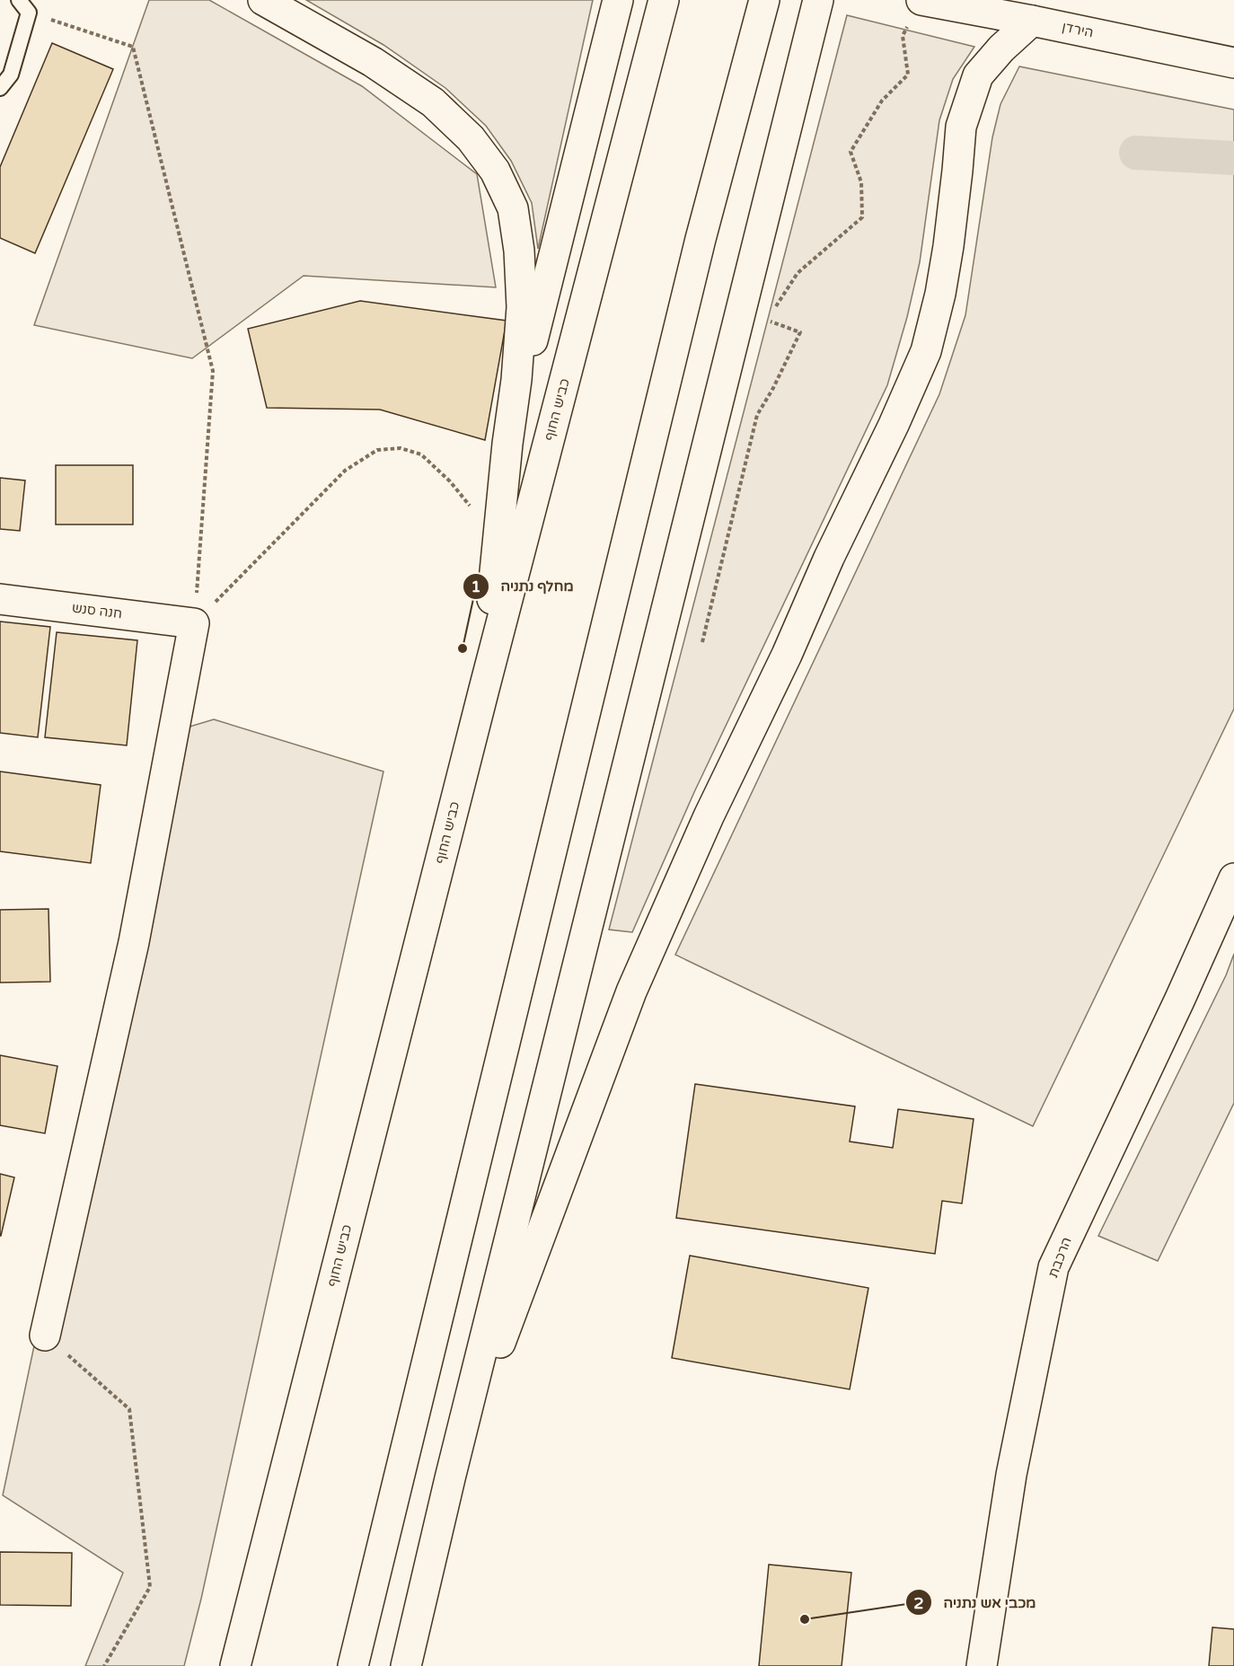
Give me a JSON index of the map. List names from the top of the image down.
{
  "streets": {
    "main road": [
      "הירדן",
      "כביש החוף",
      "חנה סנש",
      "הרכבת"
    ]
  },
  "places": ["מחלף נתניה", "מכבי אש נתניה"]
}
